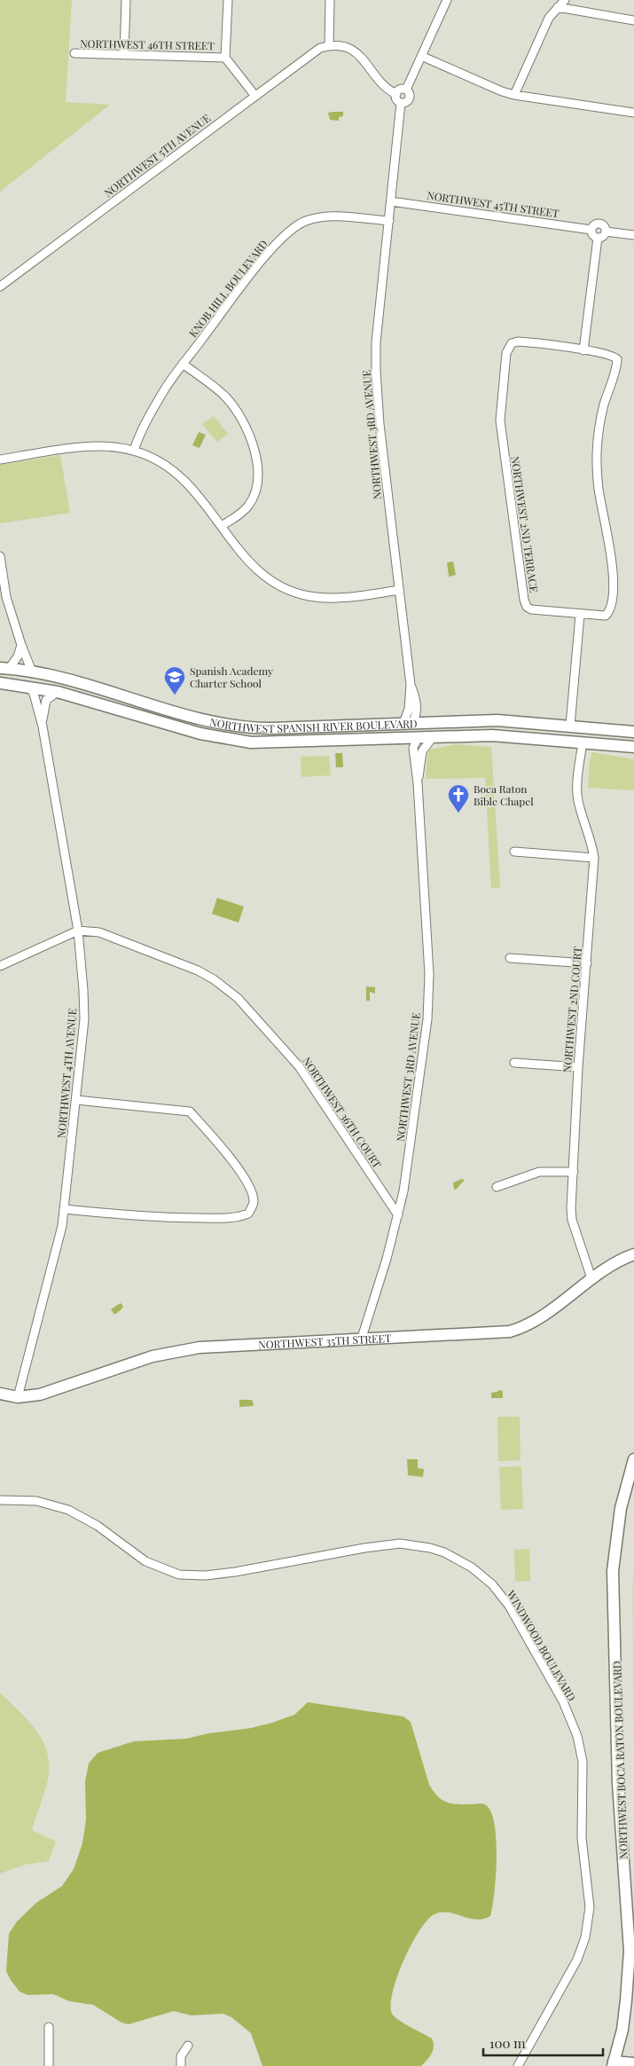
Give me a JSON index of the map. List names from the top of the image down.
{
  "streets": {
    "main road": ["NORTHWEST SPANISH RIVER BOULEVARD", "NORTHWEST 35TH STREET", "NORTHWEST BOCA RATON BOULEVARD"],
    "street": [
      "NORTHWEST 46TH STREET",
      "NORTHWEST 5TH AVENUE",
      "NORTHWEST 45TH STREET",
      "KNOB HILL BOULEVARD",
      "NORTHWEST 3RD AVENUE",
      "NORTHWEST 2ND TERRACE",
      "NORTHWEST 2ND COURT",
      "NORTHWEST 4TH AVENUE",
      "NORTHWEST 36TH COURT",
      "WINDWOOD BOULEVARD"
    ]
  },
  "crossings": [
    ["NORTHWEST 46TH STREET", "NORTHWEST 5TH AVENUE"],
    ["NORTHWEST 45TH STREET", "NORTHWEST 3RD AVENUE"],
    ["KNOB HILL BOULEVARD", "NORTHWEST 3RD AVENUE"],
    ["NORTHWEST 3RD AVENUE", "NORTHWEST SPANISH RIVER BOULEVARD"],
    ["NORTHWEST 3RD AVENUE", "NORTHWEST 36TH COURT"],
    ["NORTHWEST 3RD AVENUE", "NORTHWEST 35TH STREET"],
    ["NORTHWEST SPANISH RIVER BOULEVARD", "NORTHWEST 2ND COURT"],
    ["NORTHWEST SPANISH RIVER BOULEVARD", "NORTHWEST 4TH AVENUE"],
    ["NORTHWEST 2ND COURT", "NORTHWEST 35TH STREET"],
    ["NORTHWEST 4TH AVENUE", "NORTHWEST 36TH COURT"],
    ["NORTHWEST 4TH AVENUE", "NORTHWEST 35TH STREET"]
  ],
  "places": {
    "school or university": ["Spanish Academy Charter School"],
    "church": ["Boca Raton Bible Chapel"]
  },
  "scale_bar": "100 m"
}
